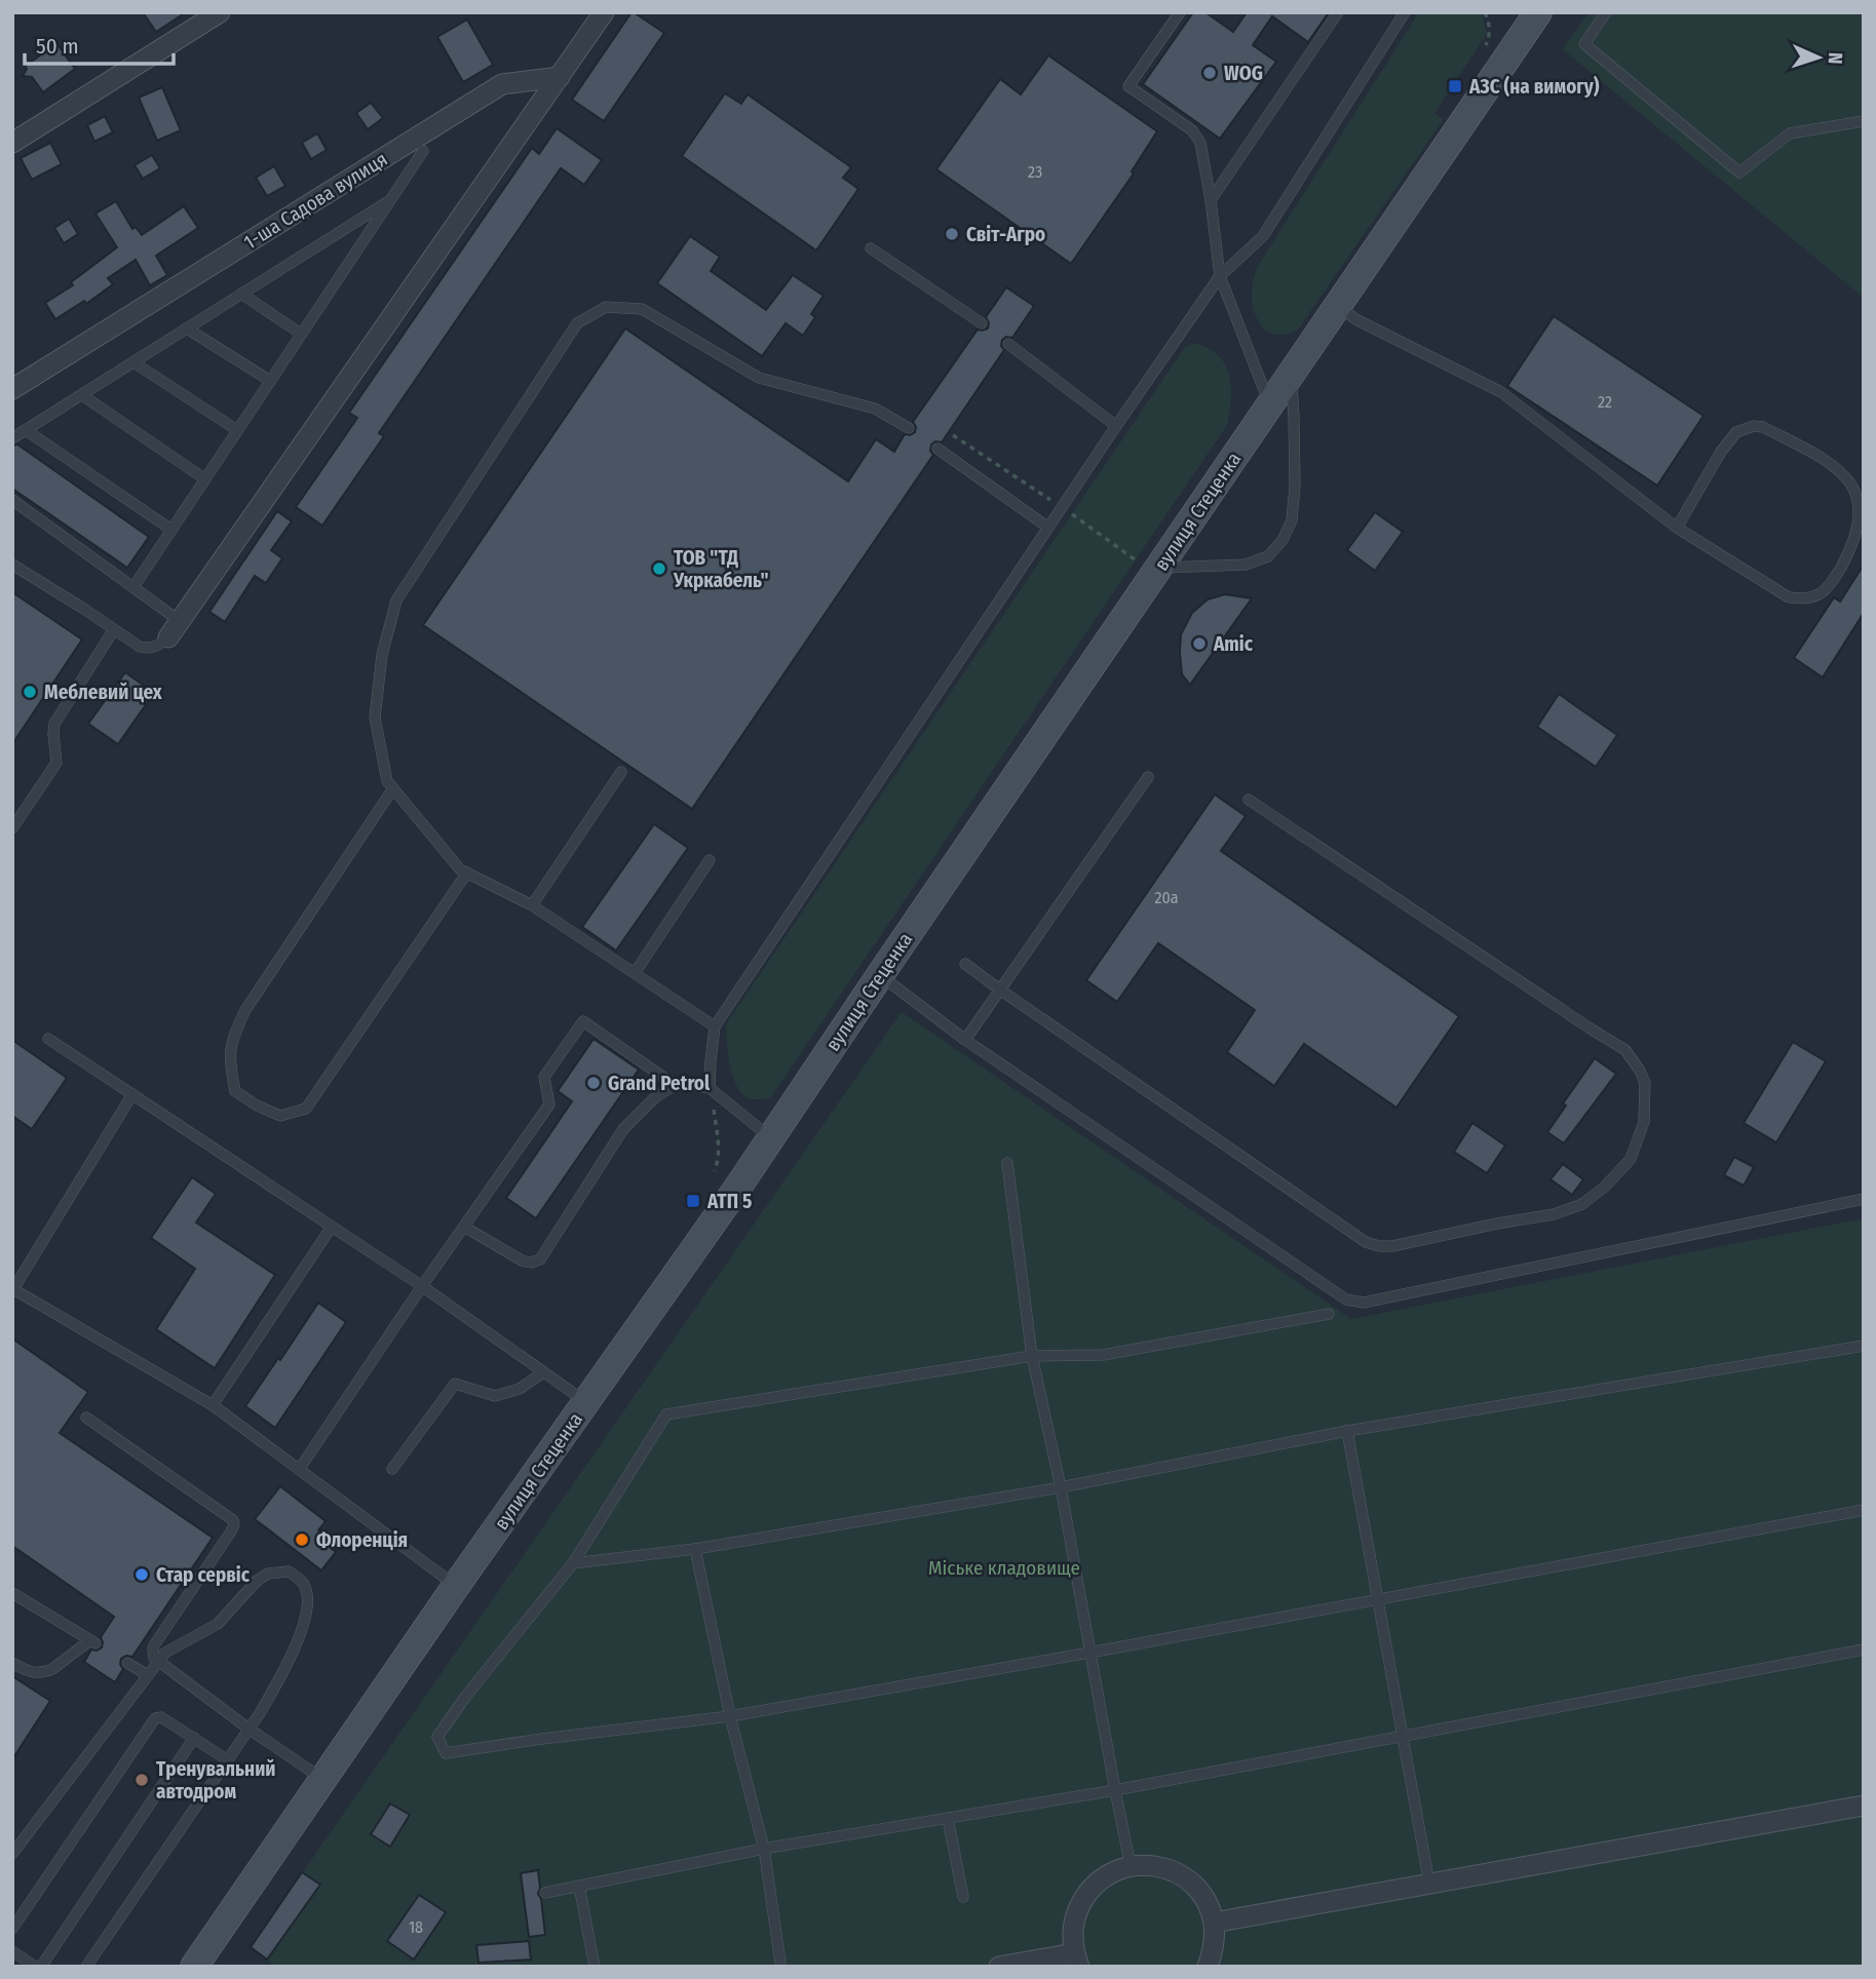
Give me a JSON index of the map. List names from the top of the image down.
{
  "streets": {
    "main road": ["вулиця Стеценка"],
    "street": ["1-ша Садова вулиця"]
  },
  "parks": ["Міське кладовище"],
  "places": {
    "other": [
      "WOG",
      "Світ-Агро",
      "ТОВ \"ТД Укркабель\"",
      "Amic",
      "Меблевий цех",
      "Grand Petrol",
      "Флоренція",
      "Стар сервіс",
      "Тренувальний автодром"
    ],
    "transit": ["АЗС (на вимогу)", "АТП 5"]
  },
  "house_numbers": [
    "23",
    "22",
    "20а",
    "18"
  ],
  "scale_bar": "50 m",
  "north": "right"
}
